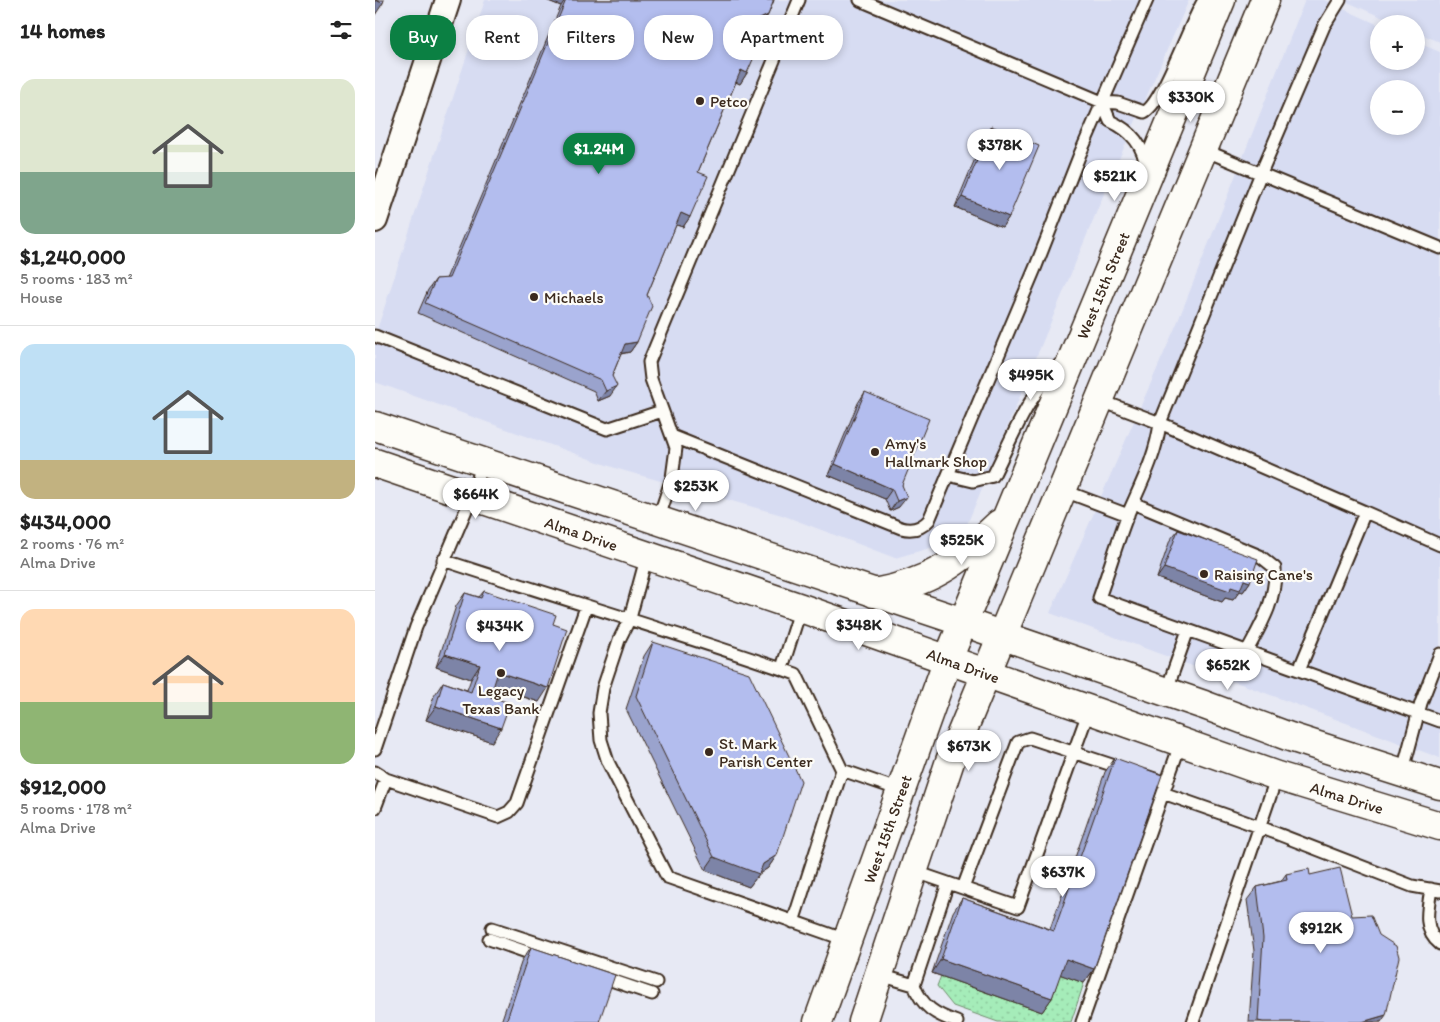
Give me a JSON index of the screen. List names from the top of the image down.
{
  "streets": {
    "main road": ["West 15th Street", "Alma Drive"]
  },
  "crossings": [
    ["West 15th Street", "Alma Drive"]
  ],
  "places": [
    "Petco",
    "Michaels",
    "Amy's Hallmark Shop",
    "Raising Cane's",
    "Legacy Texas Bank",
    "St. Mark Parish Center"
  ],
  "page": {
    "heading": "14 homes",
    "map_buttons": ["+", "−"],
    "chip": [
      "Buy",
      "Rent",
      "Filters",
      "New",
      "Apartment"
    ],
    "list": [
      {
        "name": "$1,240,000",
        "note": "5 rooms · 183 m² · House"
      },
      {
        "name": "$434,000",
        "note": "2 rooms · 76 m² · Alma Drive"
      },
      {
        "name": "$912,000",
        "note": "5 rooms · 178 m² · Alma Drive"
      }
    ],
    "price": [
      "$330K",
      "$378K",
      "$1.24M",
      "$521K",
      "$495K",
      "$253K",
      "$664K",
      "$525K",
      "$348K",
      "$434K",
      "$652K",
      "$673K",
      "$637K",
      "$912K"
    ]
  }
}
